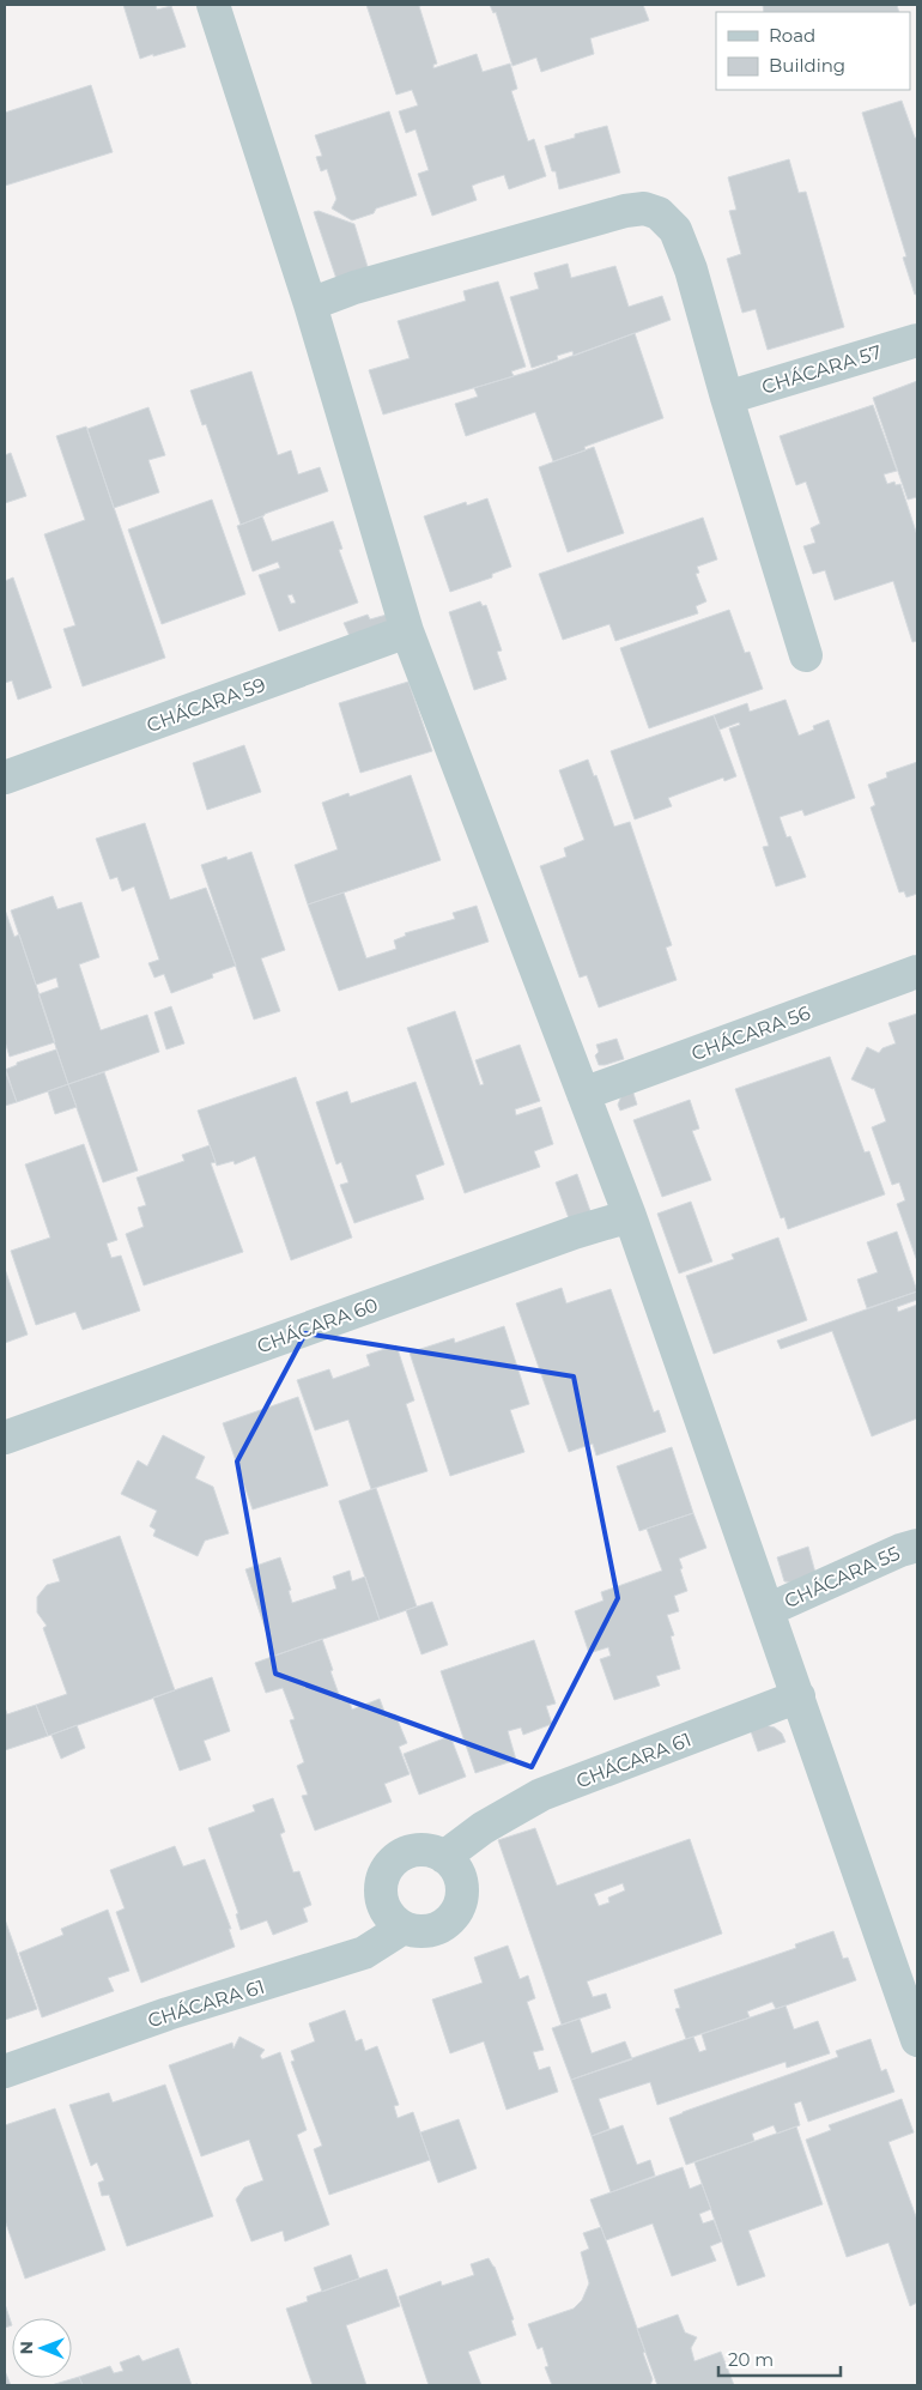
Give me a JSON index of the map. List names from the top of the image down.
{
  "streets": {
    "street": [
      "CHÁCARA 57",
      "CHÁCARA 59",
      "CHÁCARA 56",
      "CHÁCARA 60",
      "CHÁCARA 55",
      "CHÁCARA 61"
    ]
  },
  "legend": ["Road", "Building"],
  "scale_bar": "20 m",
  "north": "left"
}
